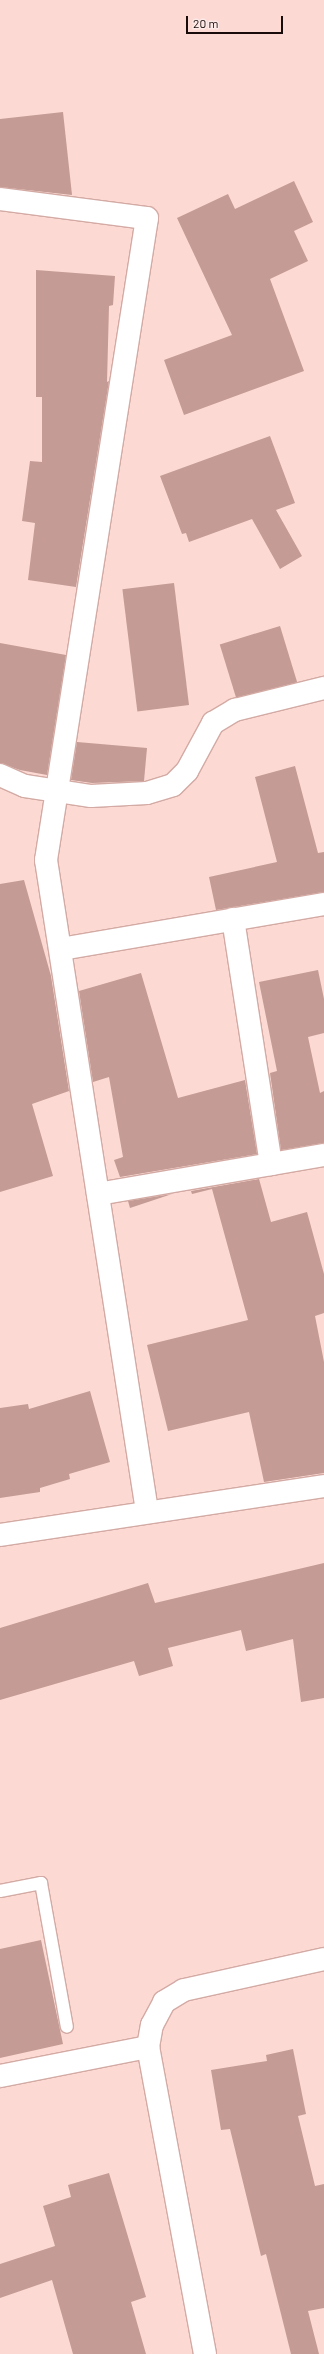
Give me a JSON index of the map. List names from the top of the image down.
{
  "scale_bar": "20 m"
}
